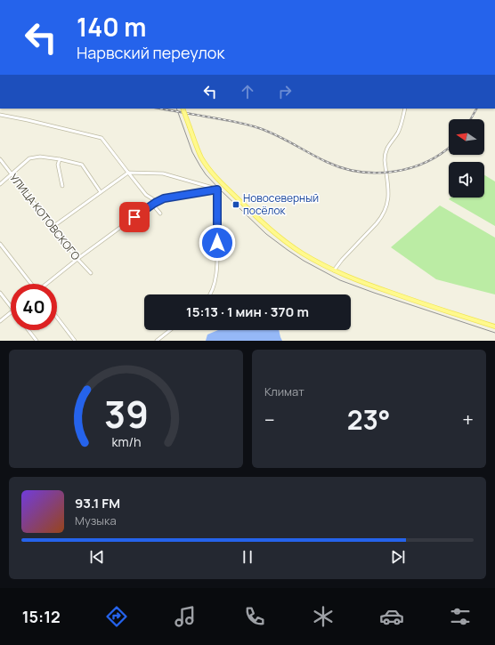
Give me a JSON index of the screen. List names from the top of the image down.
{
  "streets": {
    "street": ["УЛИЦА КОТОВСКОГО"]
  },
  "places": {
    "transit": ["Новосеверный посёлок"]
  },
  "north": "left",
  "page": {
    "turn": ["140 m", "Нарвский переулок"],
    "limit": "40",
    "trip": "15:13 · 1 мин · 370 m",
    "tile": "Климат",
    "heat": ["−", "23°", "+"],
    "song": ["93.1 FM", "Музыка"],
    "tabs": "15:12",
    "gauge": ["39", "km/h"]
  }
}
